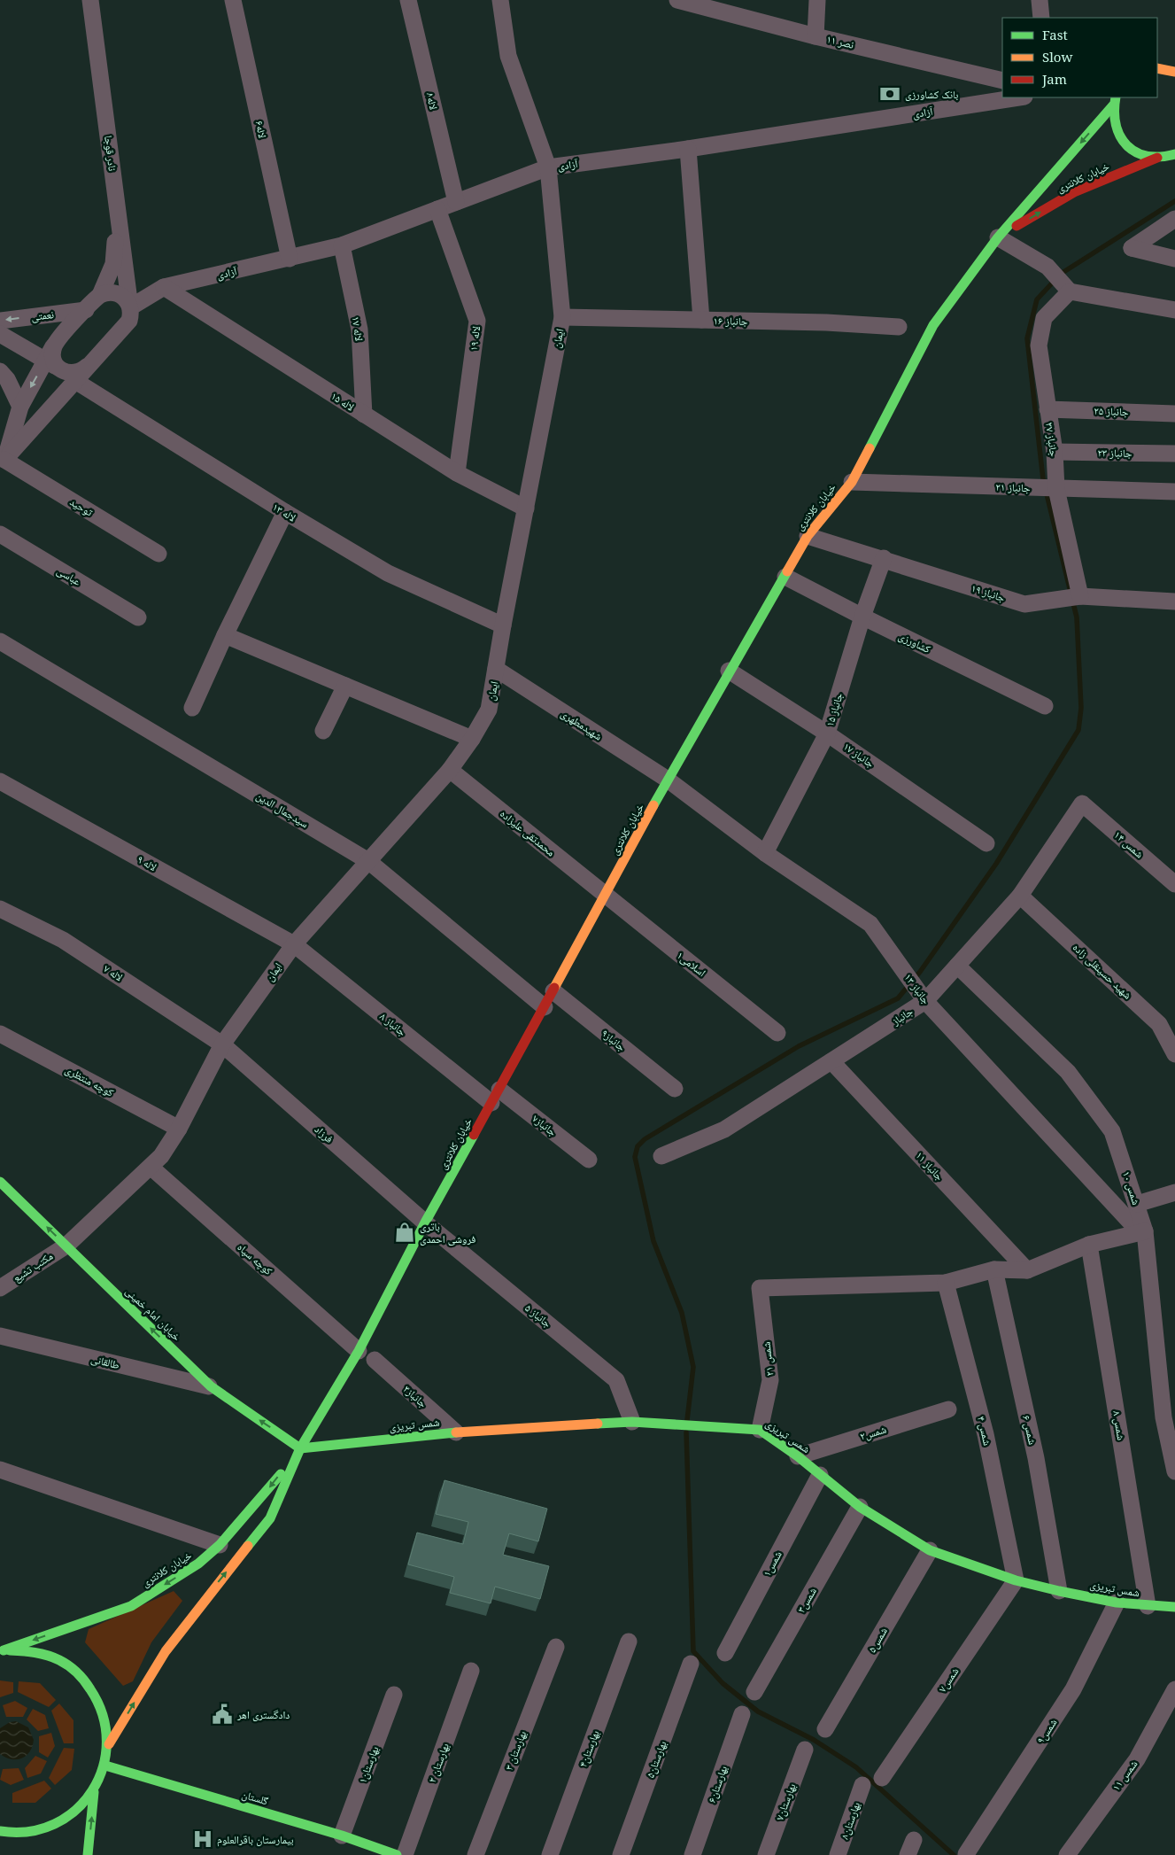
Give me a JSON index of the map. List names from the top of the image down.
{
  "streets": {
    "main road": [
      "خیابان کلانتری",
      "خیابان امام خمینی",
      "شمس تبریزی",
      "گلستان"
    ],
    "street": [
      "نصر ۱۱",
      "لاله۸",
      "آزادی",
      "لاله۶",
      "نادر قوجا",
      "نعمتی",
      "جانباز ۱۶",
      "لاله ۱۷",
      "لاله ۱۹",
      "ایمان",
      "لاله ۱۵",
      "جانباز ۲۵",
      "جانباز ۲۷",
      "جانباز ۲۳",
      "جانباز ۲۱",
      "توحید",
      "لاله ۱۳",
      "عباسی",
      "جانباز ۱۹",
      "کشاورزی",
      "جانباز ۱۵",
      "شهیدمطهری",
      "جانباز ۱۷",
      "سیدجمال الدین",
      "محمدتقی علیزاده",
      "شمس ۱۴",
      "لاله ۹",
      "اسلامی۱",
      "شهید حسینقلی زاده",
      "لاله ۷",
      "جانباز ۱۳",
      "جانباز",
      "جانباز ۸",
      "جانباز۹",
      "کوچه منتظری",
      "جانباز۷",
      "فرزاد",
      "جانباز ۱۱",
      "شمس ۱۰",
      "کوچه سپاه",
      "مکتب تشیع",
      "جانباز ۵",
      "شمس ۲۱",
      "طالقانی",
      "جانباز۳",
      "شمس ۸",
      "شمس ۶",
      "شمس ۴",
      "شمس۲",
      "شمس۱",
      "شمس۳",
      "شمس۵",
      "شمس۷",
      "شمس۹",
      "بهارستان۴",
      "بهارستان ۳",
      "بهارستان۵",
      "بهارستان ۲",
      "بهارستان۱",
      "شمس ۱۱",
      "بهارستان۶",
      "بهارستان۷",
      "بهارستان۸"
    ]
  },
  "crossings": [
    ["لاله۸", "آزادی"],
    ["آزادی", "لاله۶"],
    ["آزادی", "نادر قوجا"],
    ["آزادی", "لاله ۱۷"],
    ["آزادی", "لاله ۱۹"],
    ["آزادی", "ایمان"],
    ["آزادی", "لاله ۱۵"],
    ["خیابان کلانتری", "جانباز ۲۱"],
    ["خیابان کلانتری", "جانباز ۱۹"],
    ["خیابان کلانتری", "کشاورزی"],
    ["خیابان کلانتری", "شهیدمطهری"],
    ["خیابان کلانتری", "جانباز ۱۷"],
    ["خیابان کلانتری", "سیدجمال الدین"],
    ["خیابان کلانتری", "محمدتقی علیزاده"],
    ["خیابان کلانتری", "اسلامی۱"],
    ["خیابان کلانتری", "جانباز ۱۳"],
    ["خیابان کلانتری", "جانباز ۸"],
    ["خیابان کلانتری", "جانباز۹"],
    ["خیابان کلانتری", "جانباز۷"],
    ["خیابان کلانتری", "فرزاد"],
    ["خیابان کلانتری", "کوچه سپاه"],
    ["خیابان کلانتری", "خیابان امام خمینی"],
    ["خیابان کلانتری", "جانباز ۵"],
    ["خیابان کلانتری", "شمس تبریزی"],
    ["جانباز ۱۶", "ایمان"],
    ["لاله ۱۷", "لاله ۱۵"],
    ["لاله ۱۹", "لاله ۱۵"],
    ["ایمان", "لاله ۱۵"],
    ["ایمان", "لاله ۱۳"],
    ["ایمان", "شهیدمطهری"],
    ["ایمان", "سیدجمال الدین"],
    ["ایمان", "محمدتقی علیزاده"],
    ["ایمان", "لاله ۹"],
    ["ایمان", "لاله ۷"],
    ["ایمان", "جانباز ۸"],
    ["ایمان", "کوچه منتظری"],
    ["ایمان", "فرزاد"],
    ["ایمان", "کوچه سپاه"],
    ["ایمان", "مکتب تشیع"],
    ["ایمان", "خیابان امام خمینی"],
    ["جانباز ۲۵", "جانباز ۲۷"],
    ["جانباز ۲۷", "جانباز ۲۳"],
    ["جانباز ۲۷", "جانباز ۲۱"],
    ["جانباز ۲۷", "جانباز ۱۹"],
    ["جانباز ۱۹", "جانباز ۱۵"],
    ["کشاورزی", "جانباز ۱۵"],
    ["جانباز ۱۵", "جانباز ۱۷"],
    ["جانباز ۱۵", "جانباز ۱۳"],
    ["شهیدمطهری", "جانباز ۱۳"],
    ["محمدتقی علیزاده", "اسلامی۱"],
    ["شمس ۱۴", "جانباز"],
    ["لاله ۹", "جانباز ۸"],
    ["شهید حسینقلی زاده", "جانباز"],
    ["لاله ۷", "فرزاد"],
    ["جانباز ۱۳", "جانباز"],
    ["جانباز ۱۳", "شمس ۱۰"],
    ["جانباز", "جانباز ۱۱"],
    ["جانباز", "شمس ۱۰"],
    ["جانباز ۸", "جانباز۷"],
    ["فرزاد", "جانباز ۵"],
    ["مکتب تشیع", "خیابان امام خمینی"],
    ["خیابان امام خمینی", "طالقانی"],
    ["خیابان امام خمینی", "شمس تبریزی"],
    ["جانباز ۵", "شمس تبریزی"],
    ["شمس ۲۱", "شمس تبریزی"],
    ["شمس ۲۱", "شمس ۴"],
    ["جانباز۳", "شمس تبریزی"],
    ["شمس تبریزی", "شمس ۸"],
    ["شمس تبریزی", "شمس ۶"],
    ["شمس تبریزی", "شمس ۴"],
    ["شمس تبریزی", "شمس۲"],
    ["شمس تبریزی", "شمس۱"],
    ["شمس تبریزی", "شمس۳"],
    ["شمس تبریزی", "شمس۵"],
    ["شمس تبریزی", "شمس۷"],
    ["شمس تبریزی", "شمس۹"],
    ["شمس ۴", "شمس۷"],
    ["بهارستان۱", "گلستان"]
  ],
  "one_way": ["نعمتی", "خیابان امام خمینی"],
  "places": {
    "bank": ["بانک کشاورزی"],
    "shop": ["باتری فروشی احمدی"],
    "public building": ["دادگستری اهر"],
    "hospital": ["بیمارستان باقرالعلوم"]
  },
  "legend": ["Fast", "Slow", "Jam"]
}
